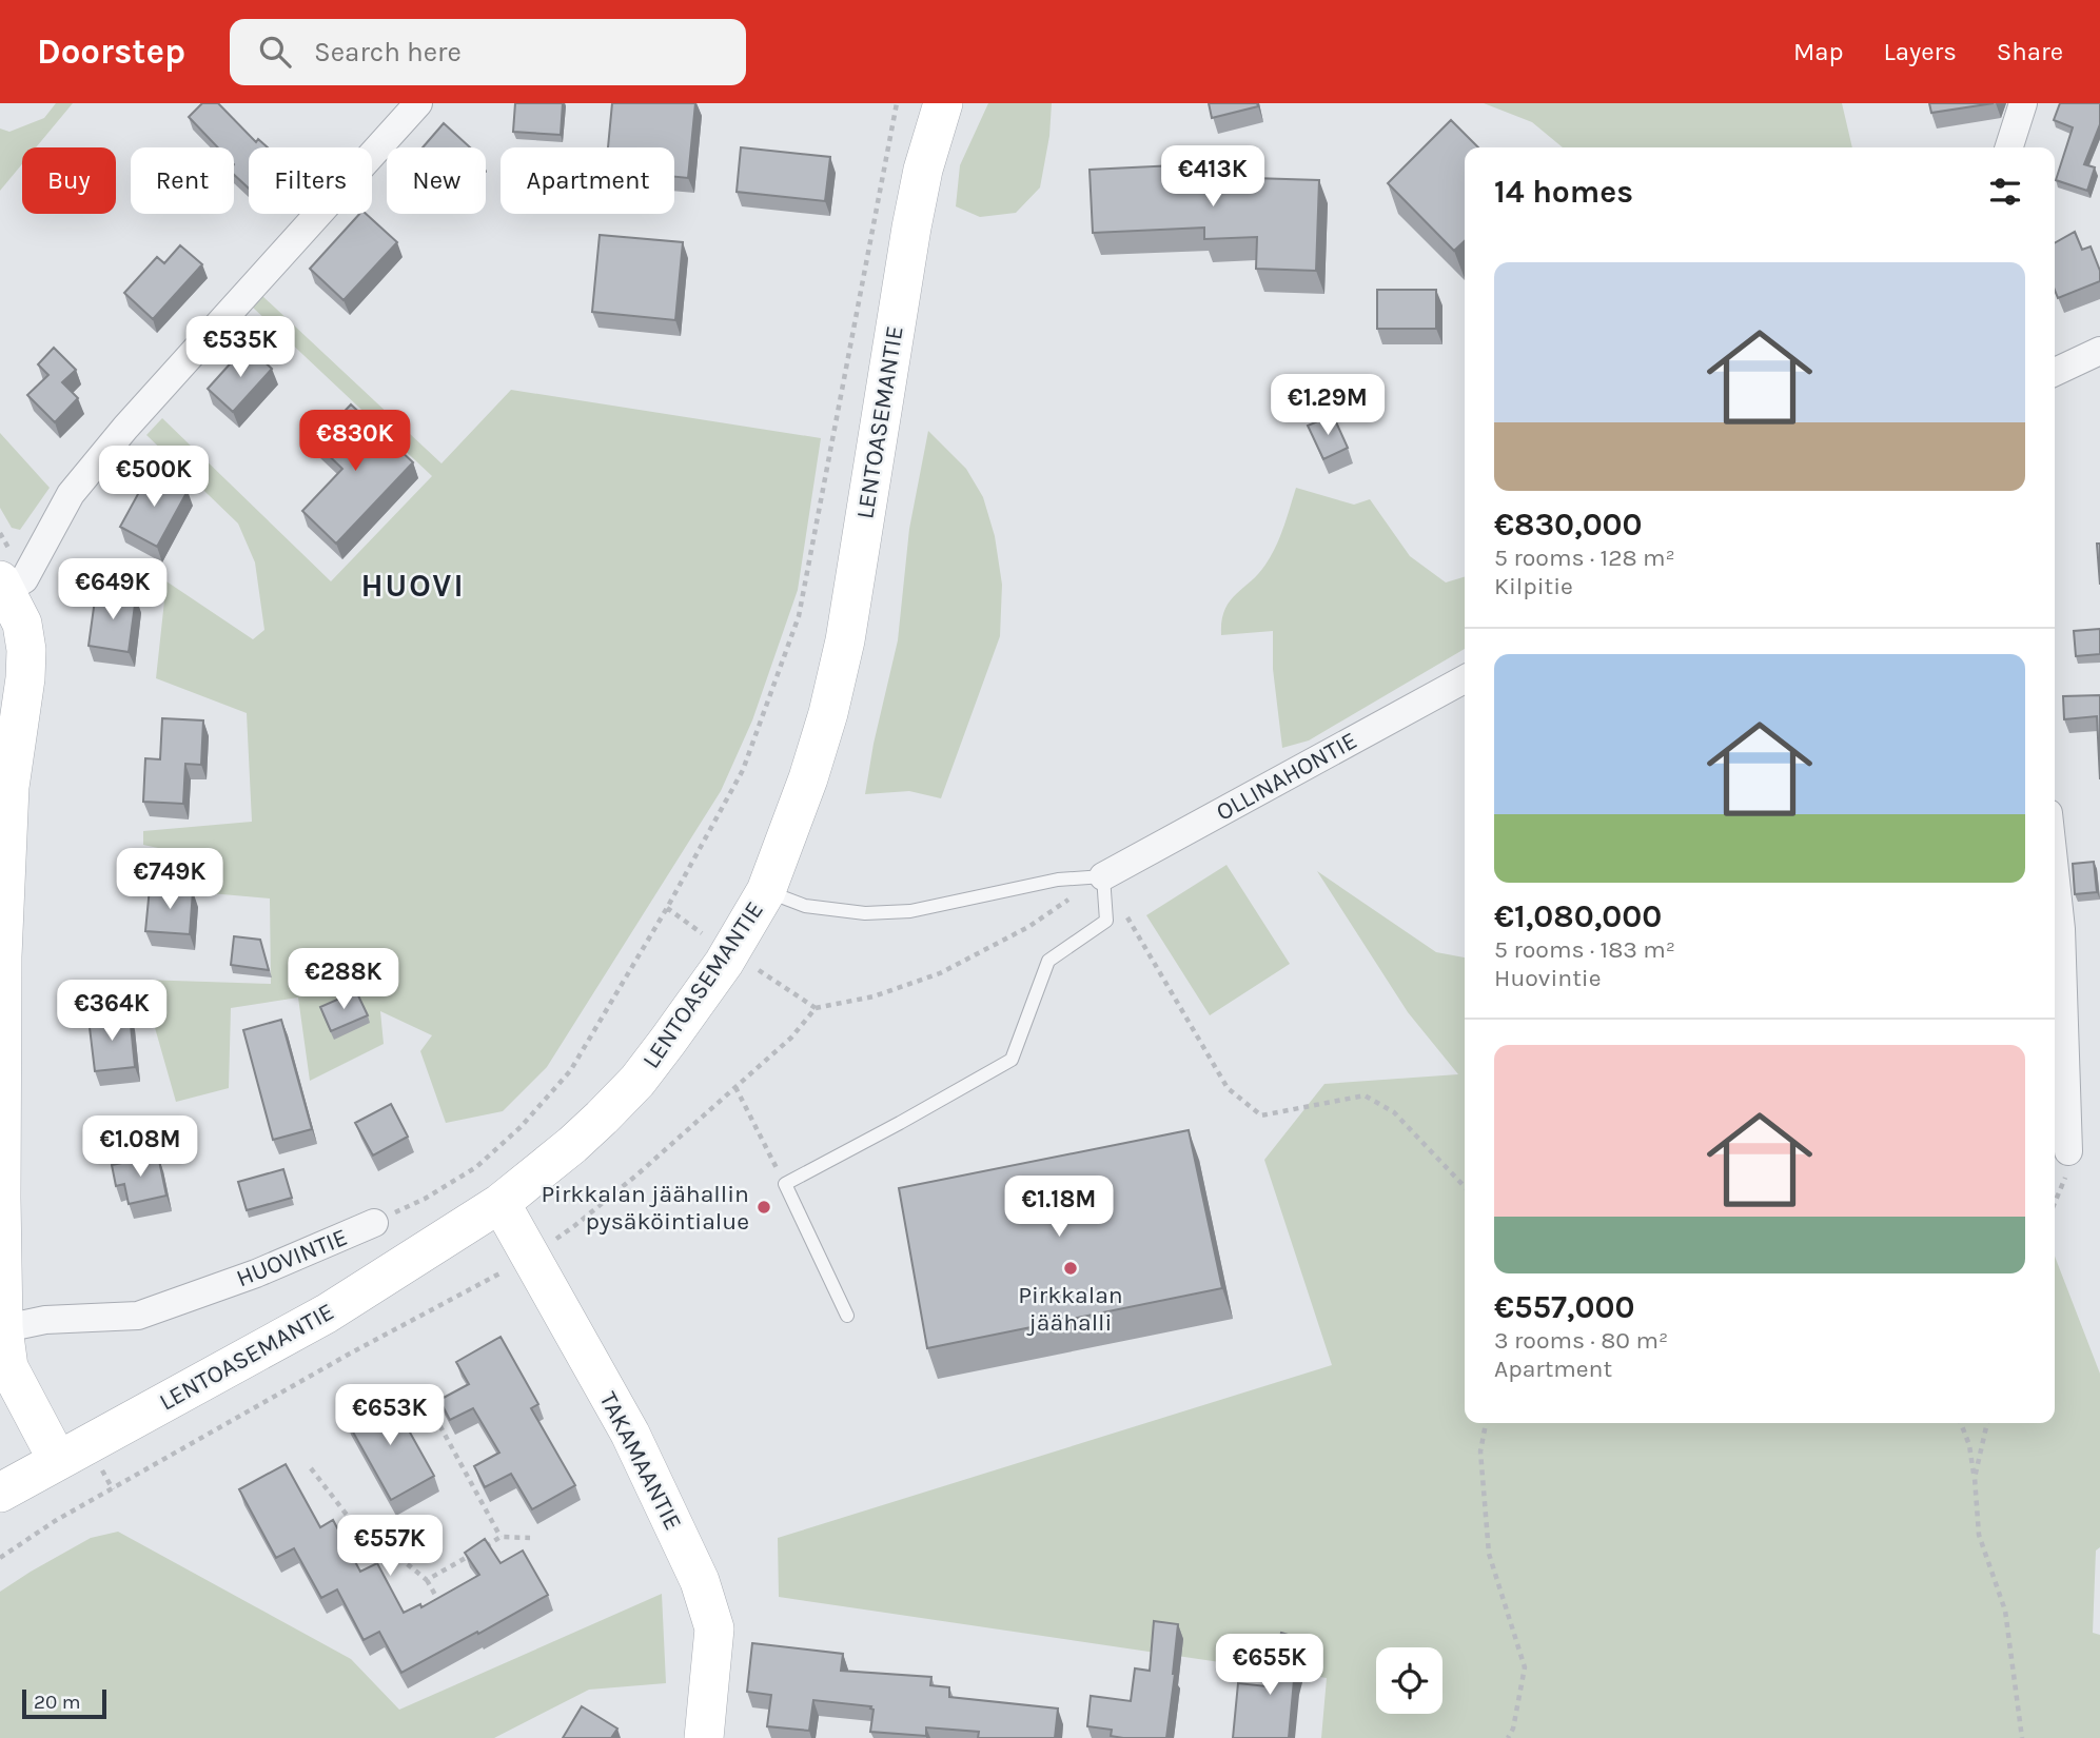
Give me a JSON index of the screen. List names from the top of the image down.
{
  "streets": {
    "main road": ["LENTOASEMANTIE", "TAKAMAANTIE"],
    "street": ["OLLINAHONTIE", "HUOVINTIE"]
  },
  "crossings": [
    ["LENTOASEMANTIE", "TAKAMAANTIE"]
  ],
  "districts": ["HUOVI"],
  "places": ["Pirkkalan jäähallin pysäköintialue", "Pirkkalan jäähalli"],
  "scale_bar": "20 m",
  "page": {
    "header": "Doorstep",
    "search": "Search here",
    "nav": ["Map", "Layers", "Share"],
    "price": [
      "€413K",
      "€535K",
      "€1.29M",
      "€830K",
      "€500K",
      "€649K",
      "€749K",
      "€288K",
      "€364K",
      "€1.08M",
      "€1.18M",
      "€653K",
      "€557K",
      "€655K"
    ],
    "chip": [
      "Buy",
      "Rent",
      "Filters",
      "New",
      "Apartment"
    ],
    "heading": "14 homes",
    "list": [
      {
        "name": "€830,000",
        "note": "5 rooms · 128 m² · Kilpitie"
      },
      {
        "name": "€1,080,000",
        "note": "5 rooms · 183 m² · Huovintie"
      },
      {
        "name": "€557,000",
        "note": "3 rooms · 80 m² · Apartment"
      }
    ],
    "scale": "20 m"
  }
}
